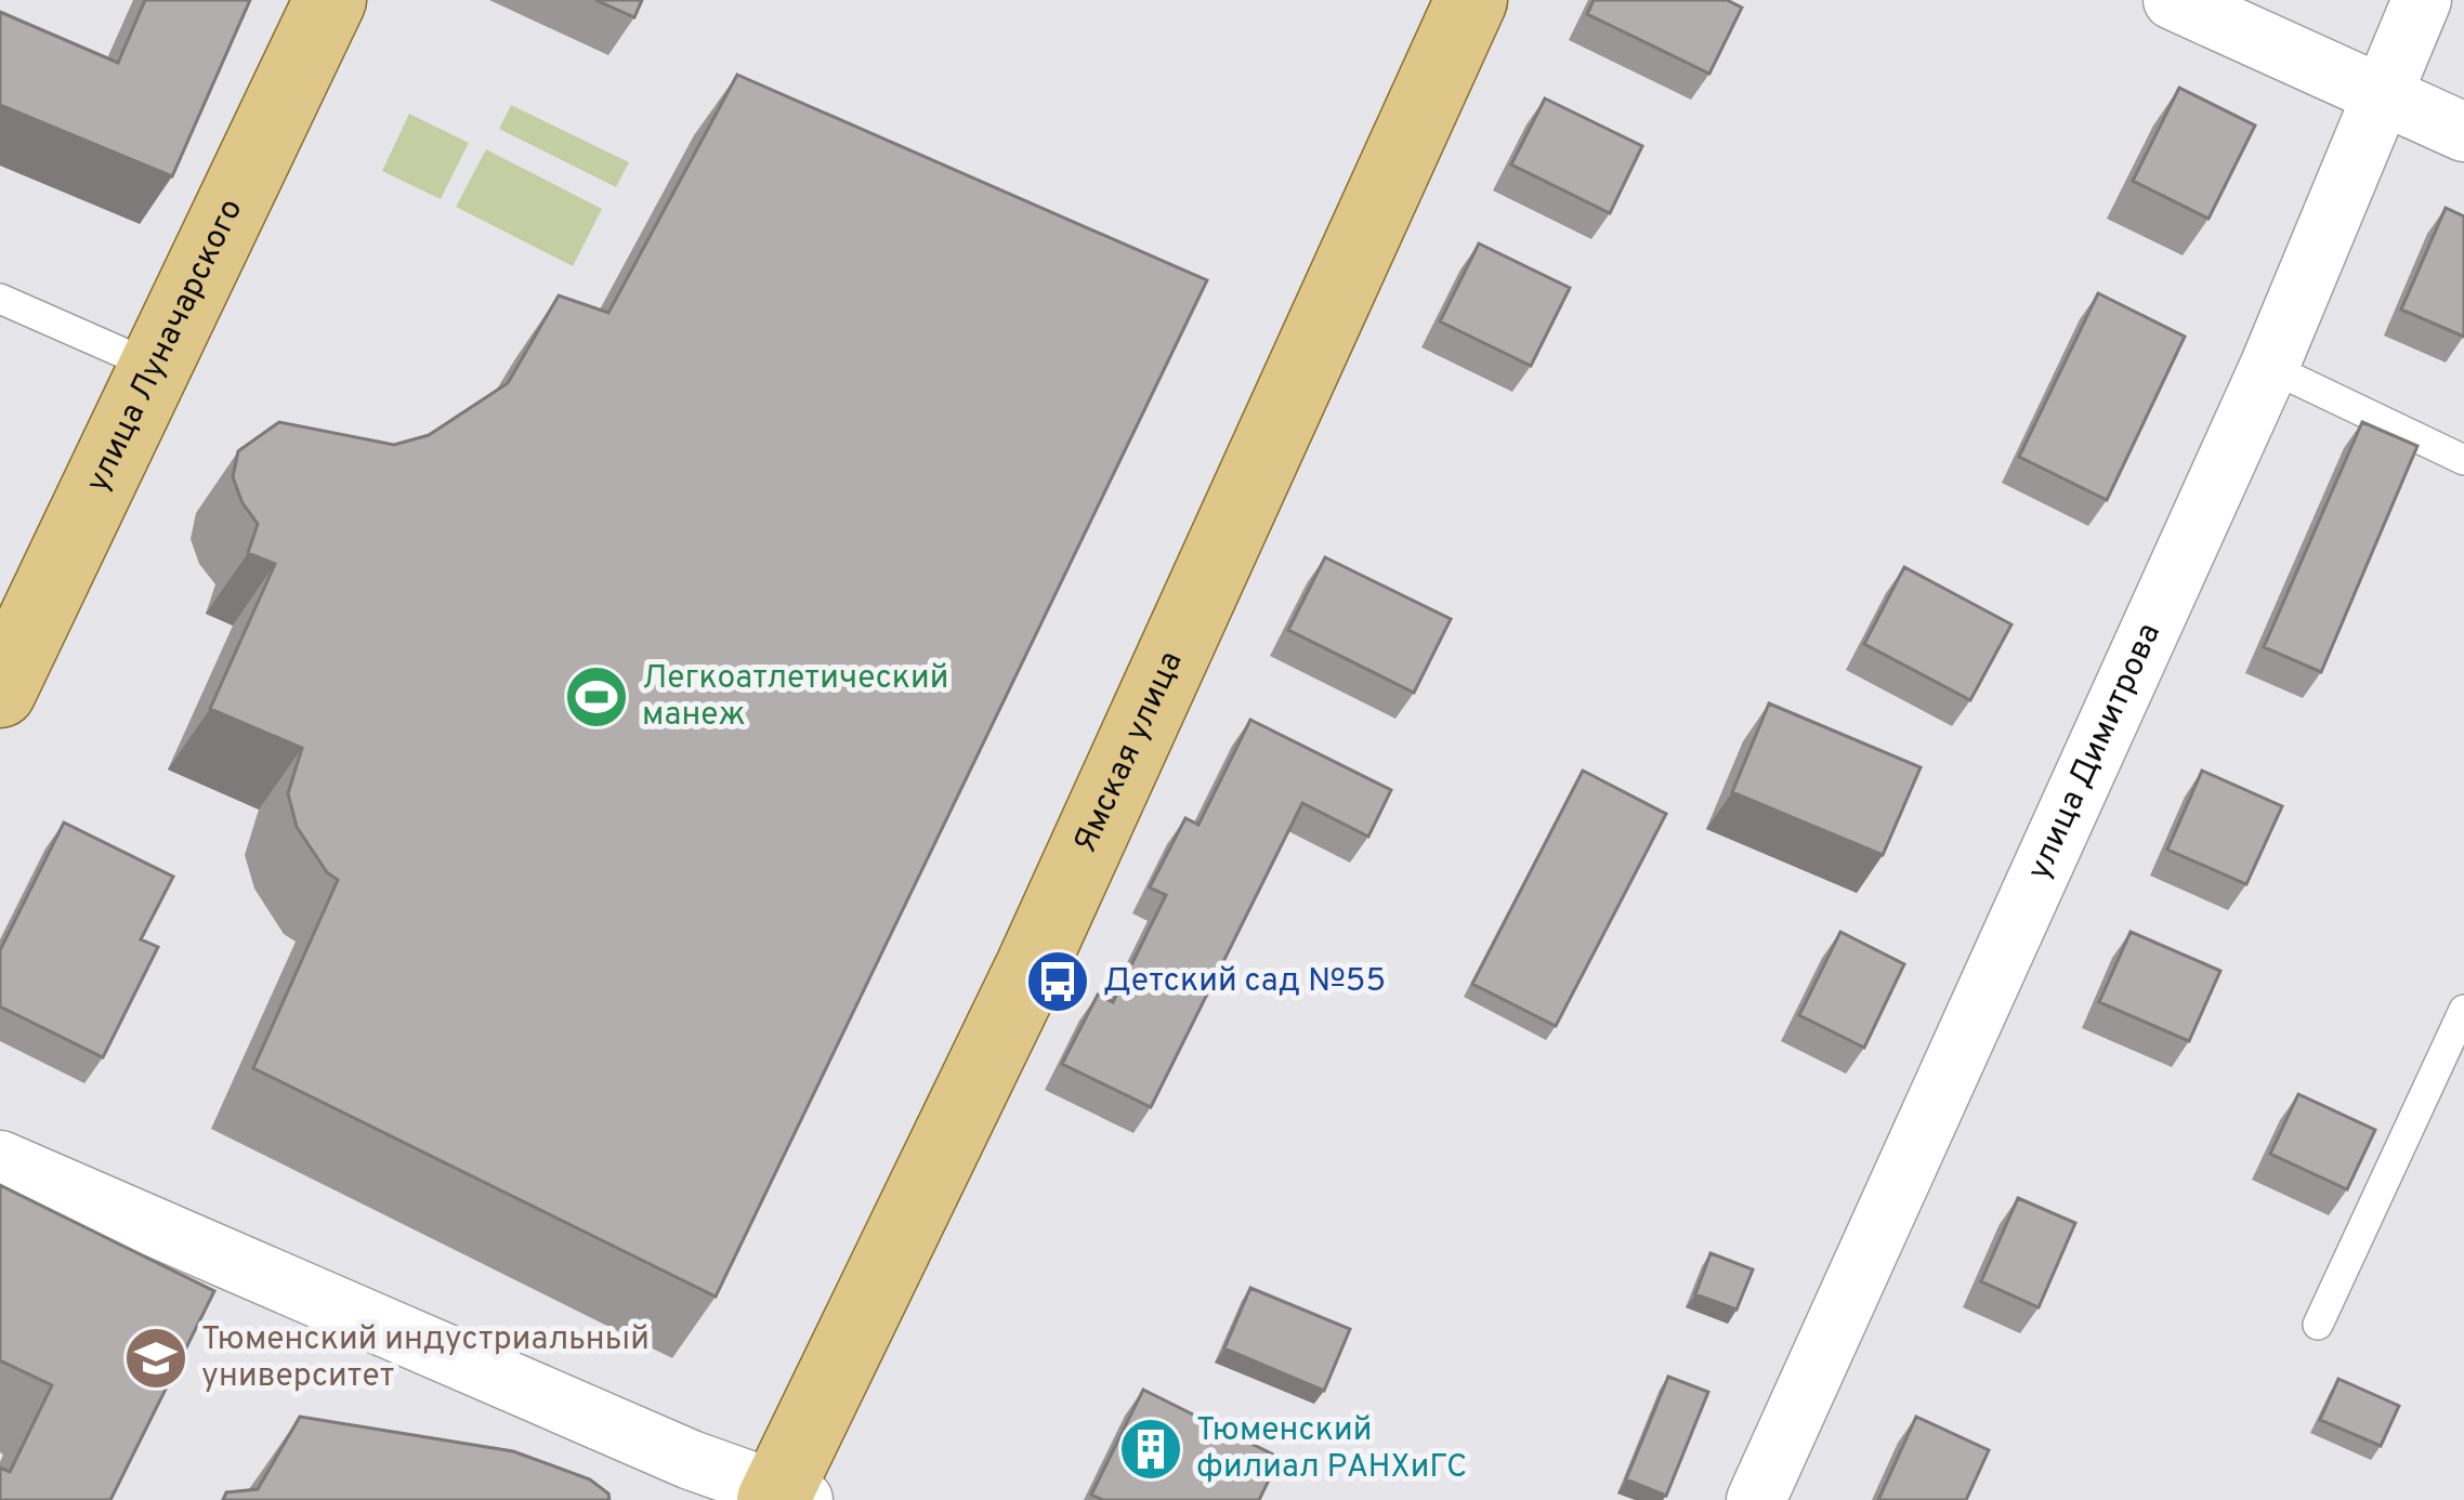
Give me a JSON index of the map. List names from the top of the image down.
{
  "streets": {
    "main road": ["улица Луначарского", "Ямская улица"],
    "street": ["улица Димитрова"]
  },
  "places": {
    "sports": ["Легкоатлетический манеж"],
    "bus stop": ["Детский сад №55"],
    "school or university": ["Тюменский индустриальный университет"],
    "building": ["Тюменский филиал РАНХиГС"]
  }
}
